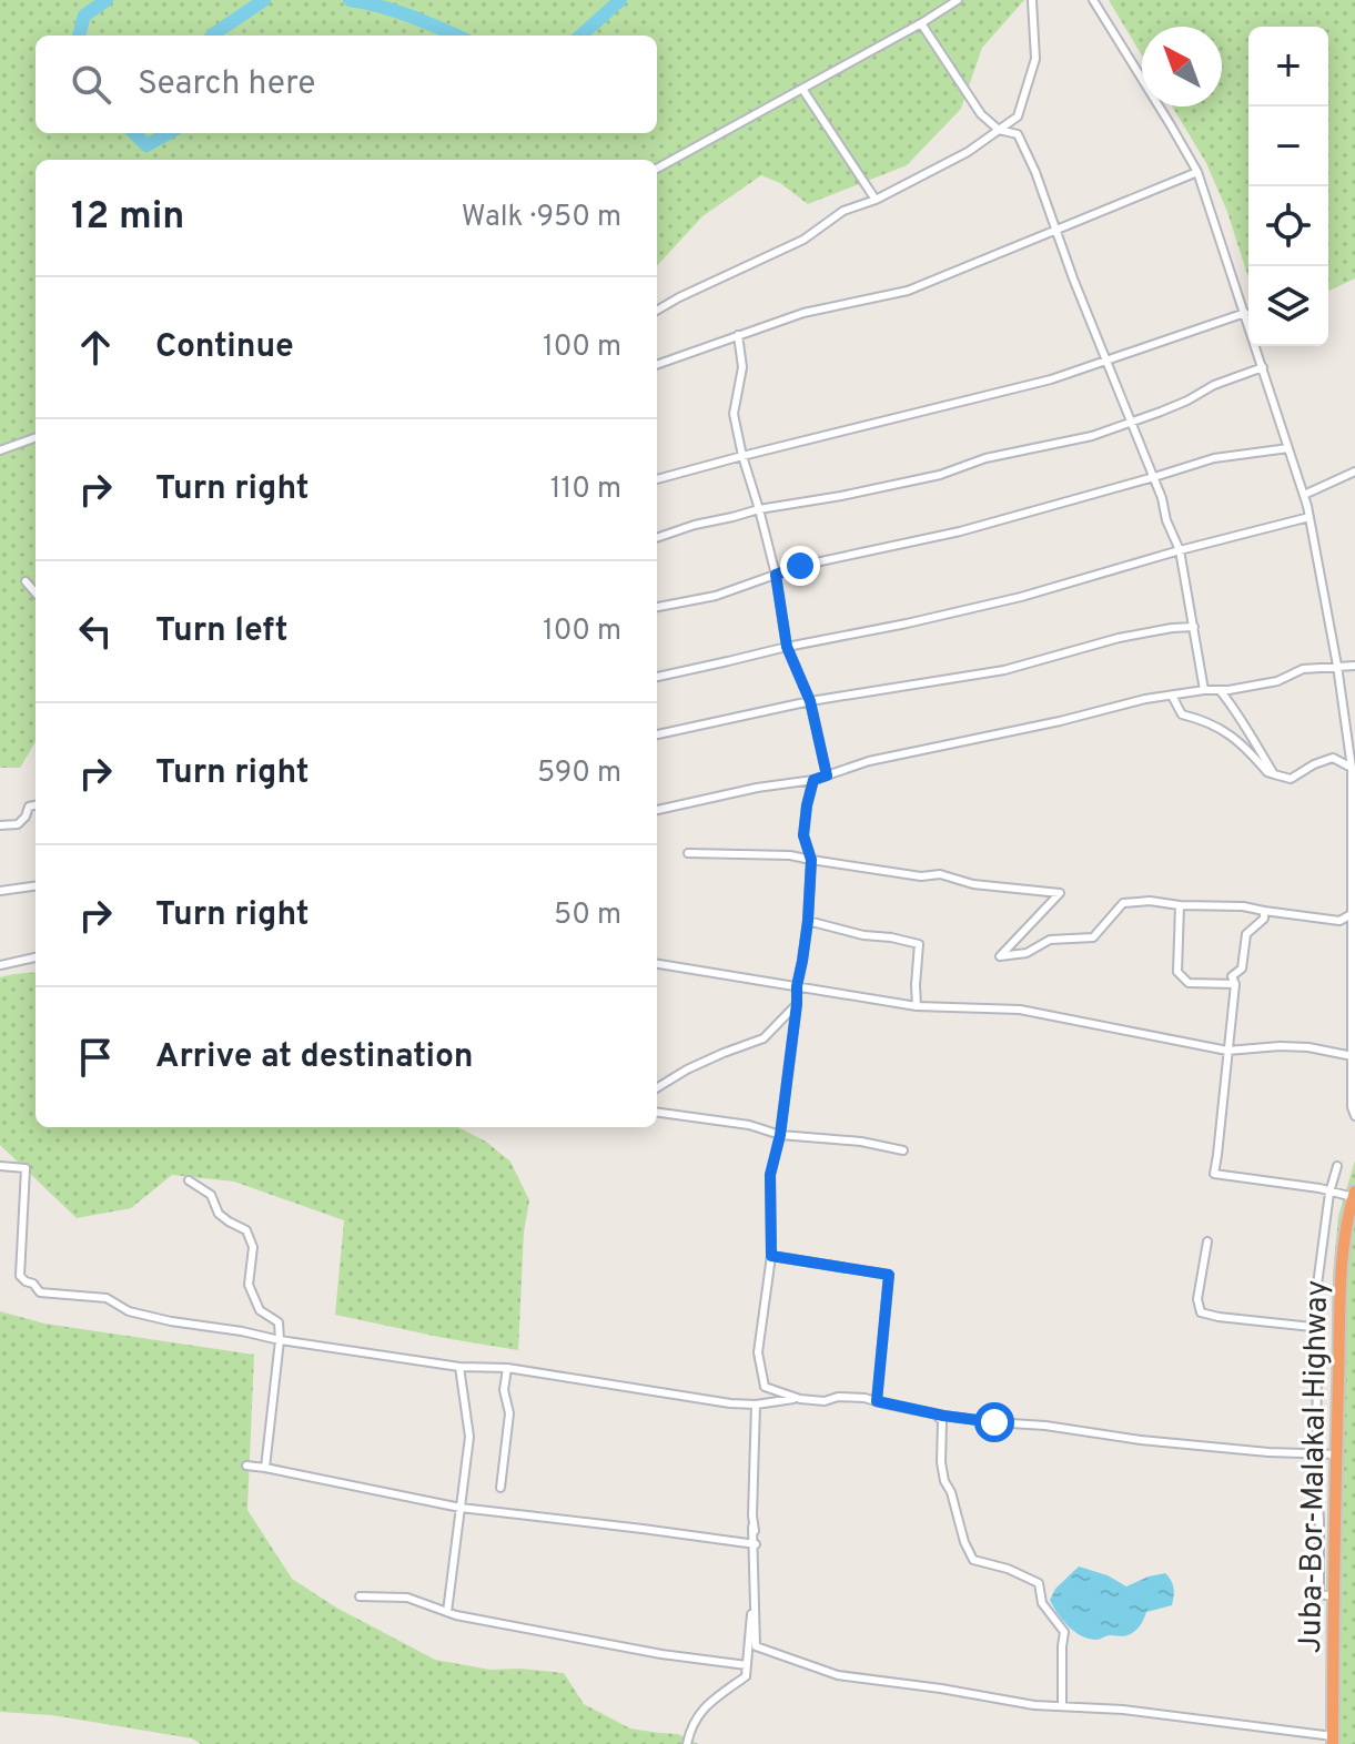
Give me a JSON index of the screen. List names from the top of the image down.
{
  "streets": {
    "highway": ["Juba-Bor-Malakal Highway"]
  },
  "north": "top left",
  "page": {
    "map_buttons": ["+", "−"],
    "search": "Search here",
    "heading": ["12 min", "Walk · 950 m"],
    "list": [
      ["Continue", "100 m"],
      ["Turn right", "110 m"],
      ["Turn left", "100 m"],
      ["Turn right", "590 m"],
      ["Turn right", "50 m"],
      "Arrive at destination"
    ]
  }
}
